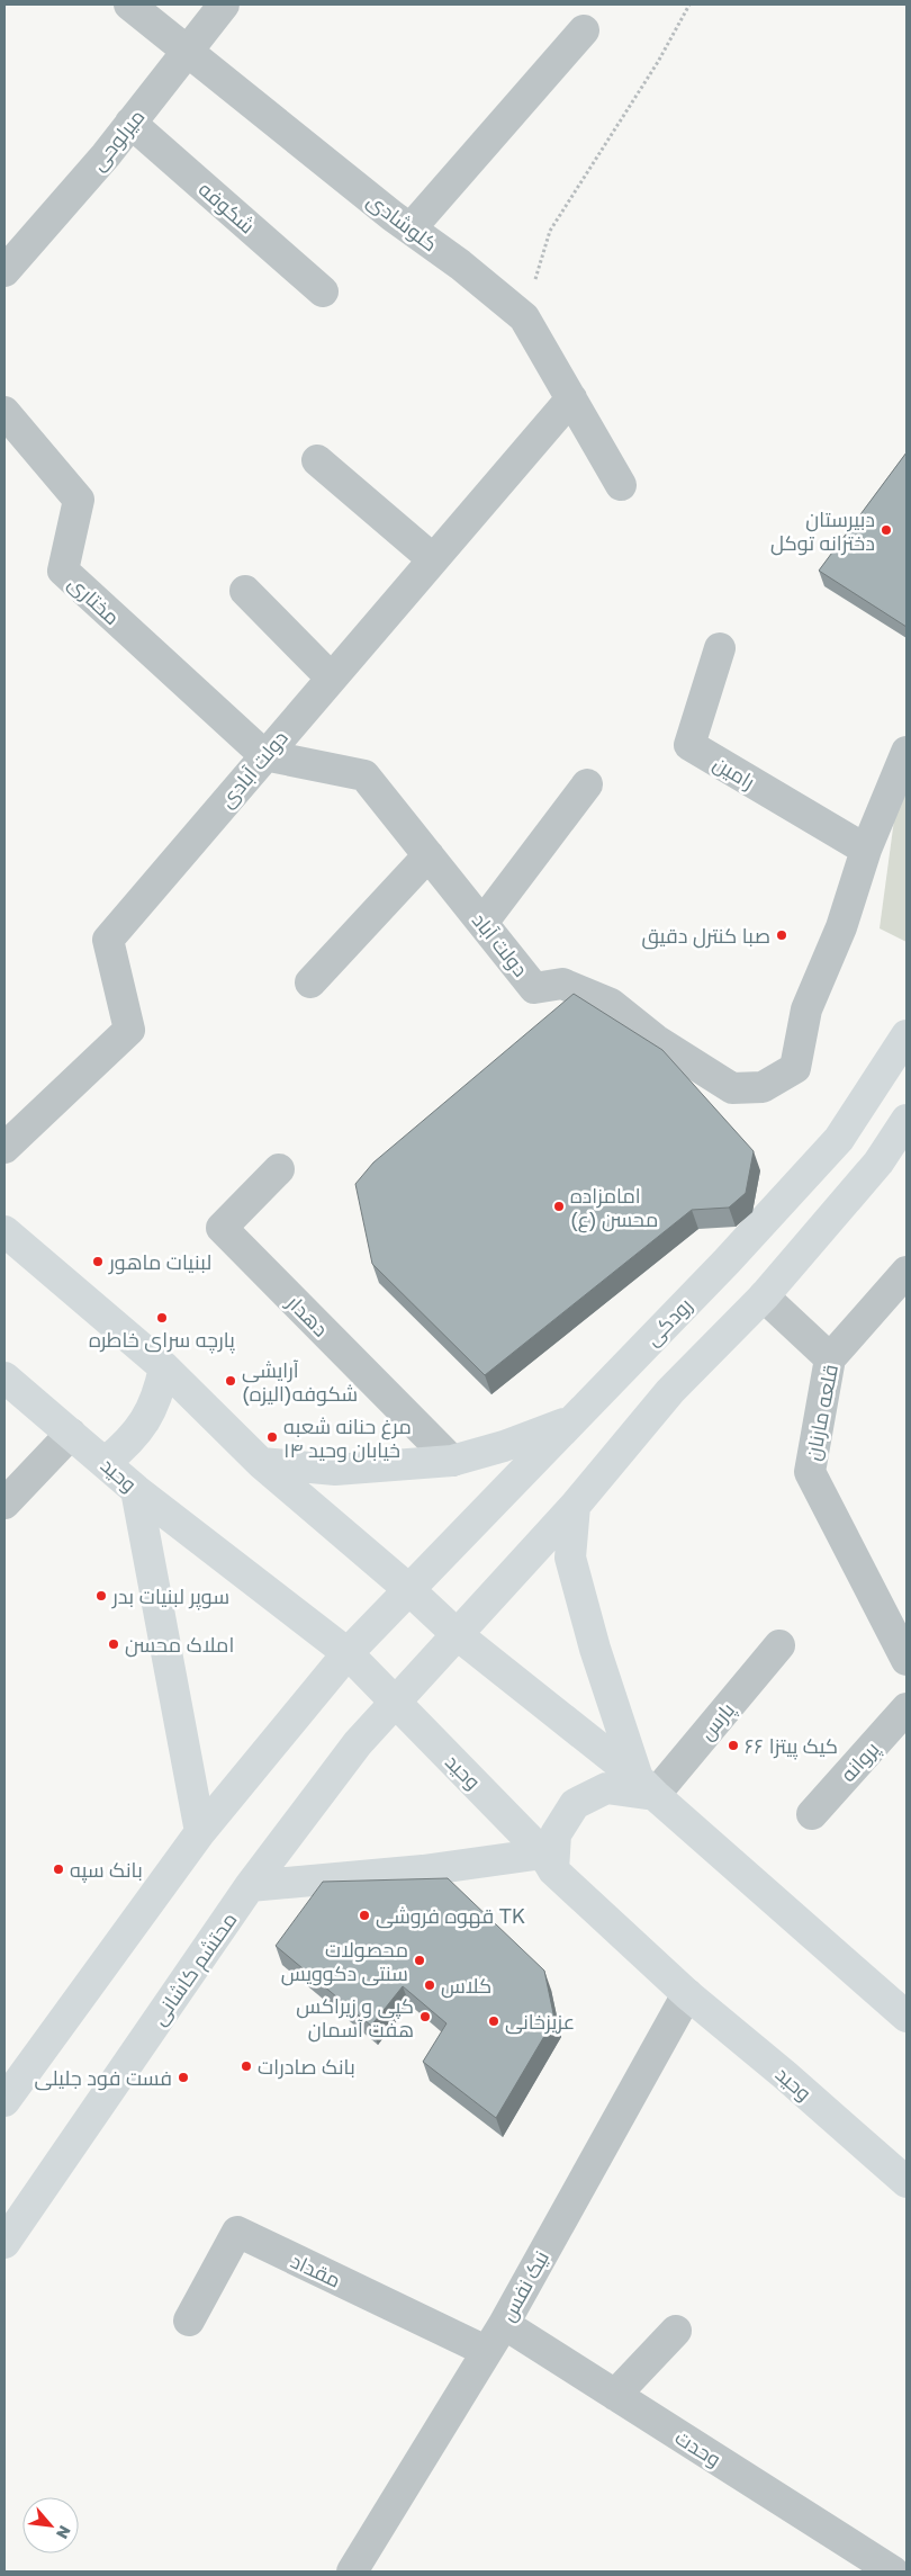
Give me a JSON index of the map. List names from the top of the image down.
{
  "streets": {
    "main road": ["رودکی", "وحید", "محتشم کاشانی"],
    "street": [
      "میرلوحی",
      "شکوفه",
      "کلوشادی",
      "مختاری",
      "دولت آبادی",
      "رامین",
      "دولت آباد",
      "دهدار",
      "قلعه مارنان",
      "پارس",
      "پروانه",
      "مقداد",
      "نیک نفس",
      "وحدت"
    ]
  },
  "crossings": [
    ["میرلوحی", "شکوفه"],
    ["میرلوحی", "کلوشادی"],
    ["کلوشادی", "دولت آبادی"],
    ["مختاری", "دولت آبادی"],
    ["مختاری", "دولت آباد"],
    ["دولت آبادی", "دولت آباد"],
    ["رامین", "دولت آباد"],
    ["رودکی", "وحید"],
    ["وحید", "محتشم کاشانی"],
    ["وحید", "نیک نفس"],
    ["مقداد", "نیک نفس"],
    ["نیک نفس", "وحدت"]
  ],
  "places": [
    "دبیرستان دخترانه توکل",
    "صبا کنترل دقیق",
    "امامزاده محسن (ع)",
    "لبنیات ماهور",
    "پارچه سرای خاطره",
    "آرایشی شکوفه(الیزه)",
    "مرغ حنانه شعبه ۱۴ خیابان وحید",
    "سوپر لبنیات بدر",
    "املاک محسن",
    "کیک پیتزا ۶۶",
    "بانک سپه",
    "قهوه فروشی TK",
    "محصولات سنتی دکوویس",
    "کلاس",
    "کپی و زیراکس هفت آسمان",
    "عزیزخانی",
    "بانک صادرات",
    "فست فود جلیلی"
  ],
  "north": "bottom right"
}
